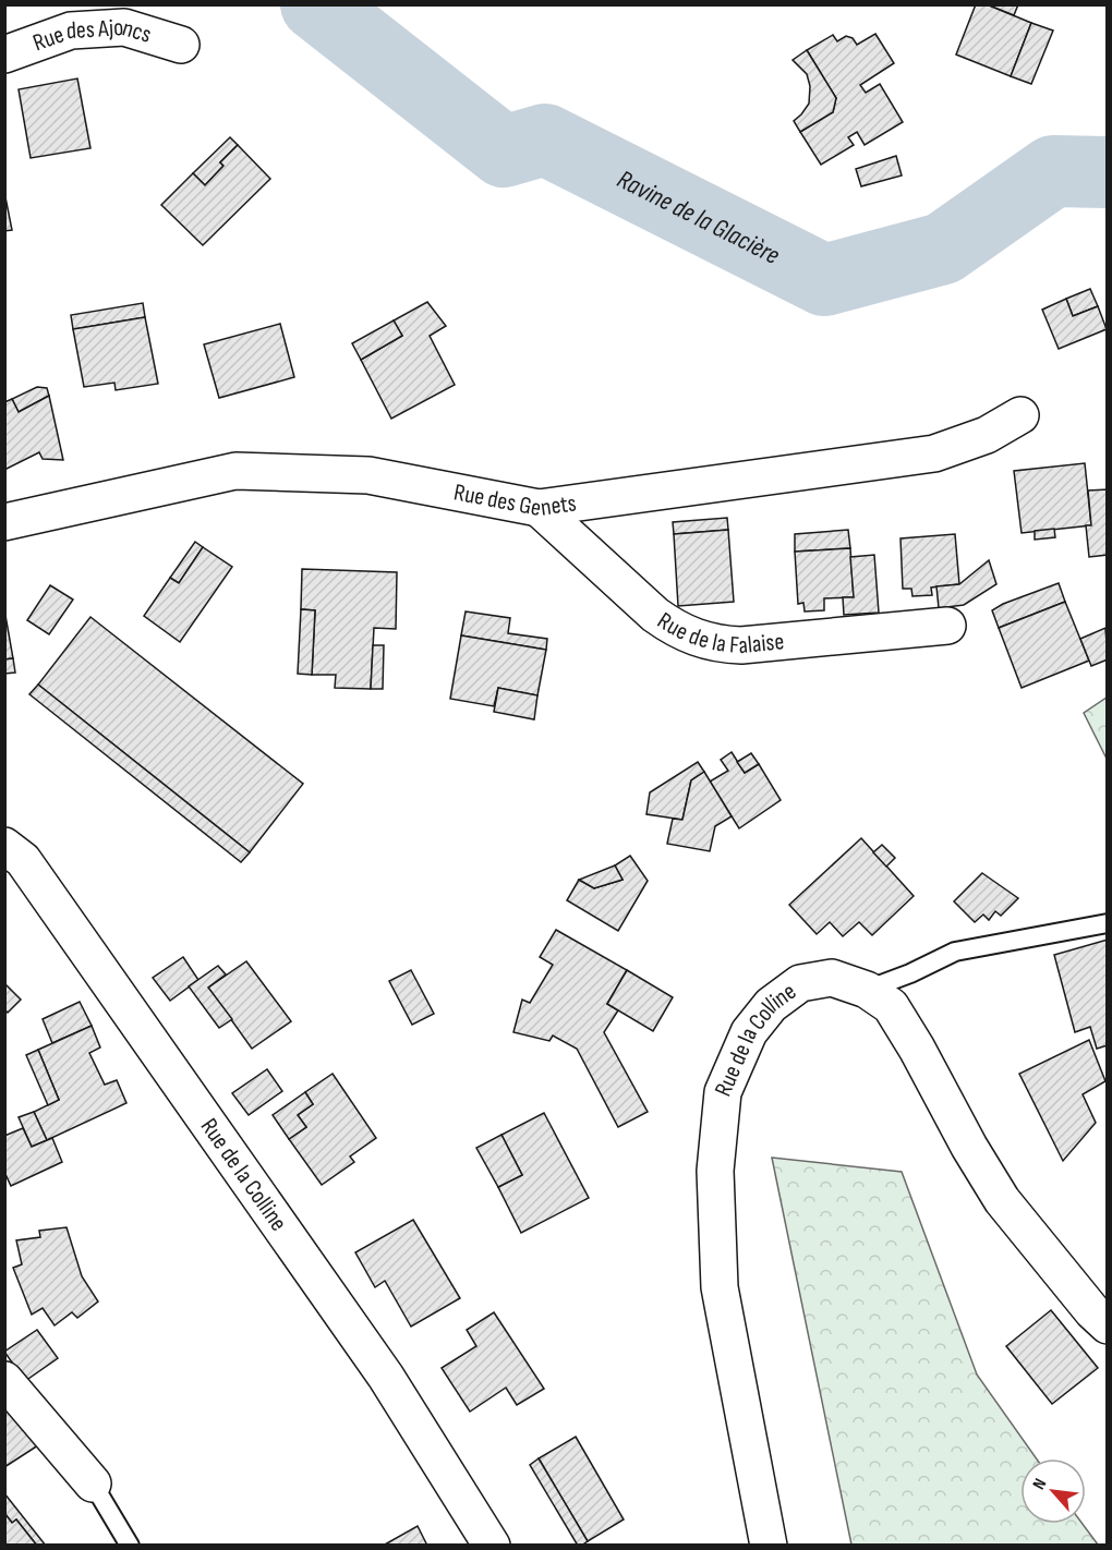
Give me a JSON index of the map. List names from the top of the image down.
{
  "streets": {
    "street": [
      "Rue des Ajoncs",
      "Rue des Genets",
      "Rue de la Falaise",
      "Rue de la Colline"
    ]
  },
  "crossings": [
    ["Rue des Genets", "Rue de la Falaise"]
  ],
  "water": ["Ravine de la Glacière"],
  "north": "top left"
}
